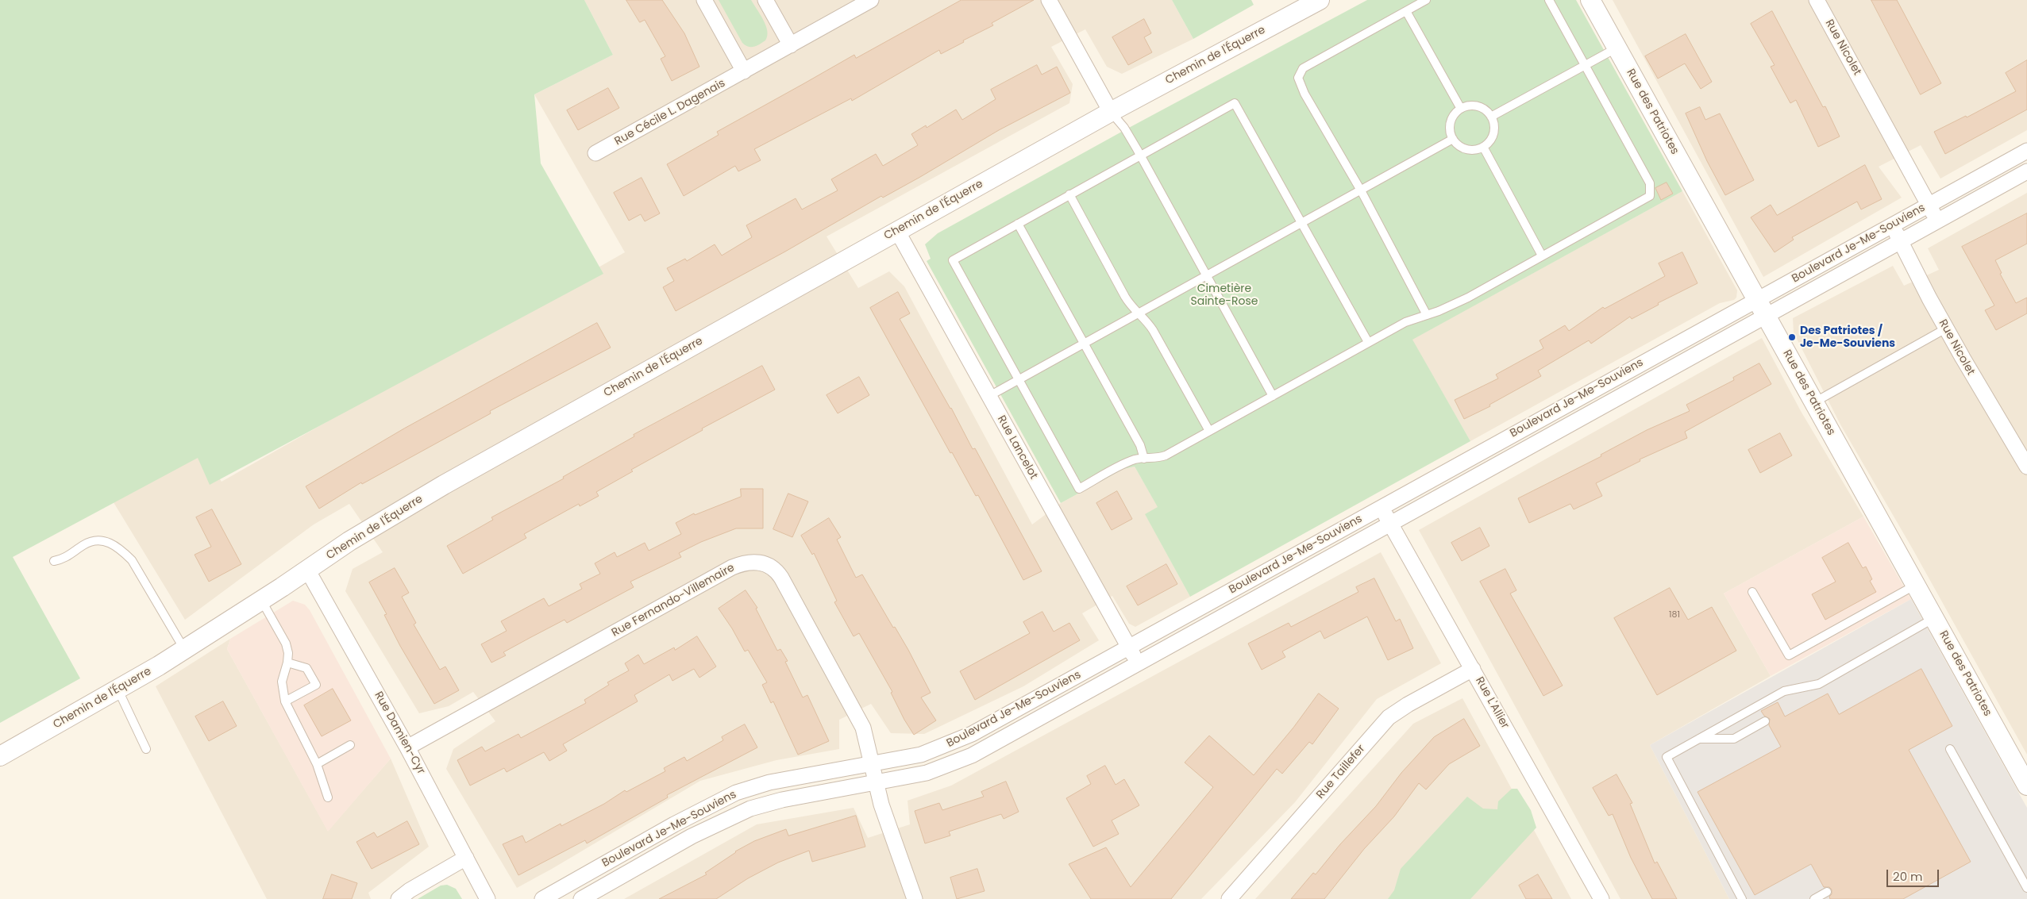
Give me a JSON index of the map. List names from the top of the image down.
{
  "streets": {
    "street": [
      "Rue Nicolet",
      "Chemin de l'Équerre",
      "Rue des Patriotes",
      "Rue Cécile L. Dagenais",
      "Boulevard Je-Me-Souviens",
      "Rue Lancelot",
      "Rue Fernando-Villemaire",
      "Rue L'Allier",
      "Rue Damien-Cyr",
      "Rue Taillefer"
    ]
  },
  "crossings": [
    ["Rue Nicolet", "Boulevard Je-Me-Souviens"],
    ["Chemin de l'Équerre", "Rue Lancelot"],
    ["Chemin de l'Équerre", "Rue Damien-Cyr"],
    ["Rue des Patriotes", "Boulevard Je-Me-Souviens"],
    ["Boulevard Je-Me-Souviens", "Rue Lancelot"],
    ["Boulevard Je-Me-Souviens", "Rue Fernando-Villemaire"],
    ["Boulevard Je-Me-Souviens", "Rue L'Allier"],
    ["Rue Fernando-Villemaire", "Rue Damien-Cyr"],
    ["Rue L'Allier", "Rue Taillefer"]
  ],
  "parks": ["Cimetière Sainte-Rose"],
  "places": ["Des Patriotes / Je-Me-Souviens"],
  "house_numbers": ["181"],
  "scale_bar": "20 m"
}
